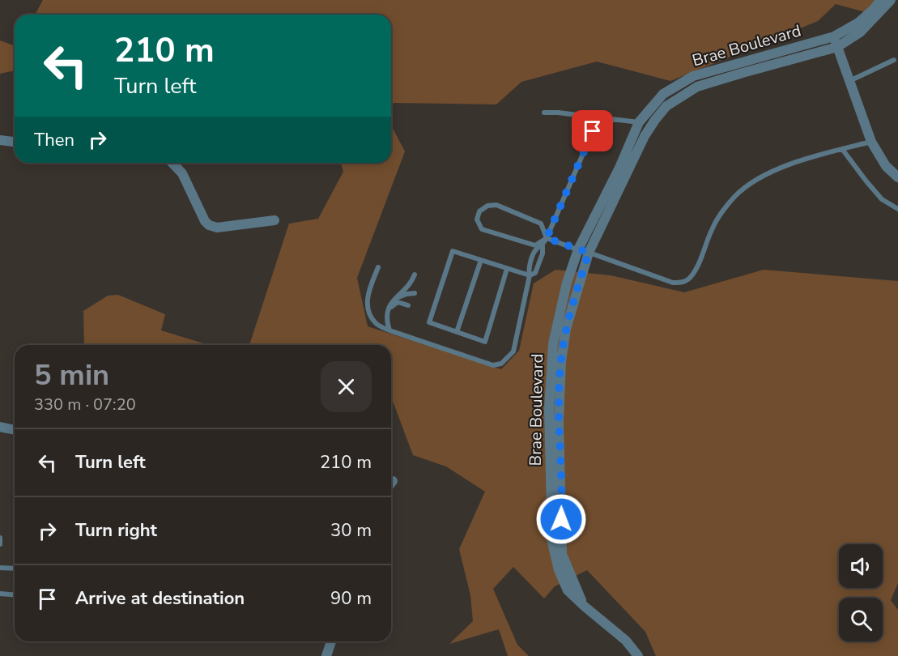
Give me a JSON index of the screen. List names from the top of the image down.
{
  "streets": {
    "street": ["Brae Boulevard"]
  },
  "page": {
    "turn": ["210 m", "Turn left"],
    "then": "Then",
    "heading": ["5 min", "330 m · 07:20"],
    "list": [
      {
        "name": "Turn left",
        "value": "210 m"
      },
      {
        "name": "Turn right",
        "value": "30 m"
      },
      {
        "name": "Arrive at destination",
        "value": "90 m"
      }
    ]
  }
}
